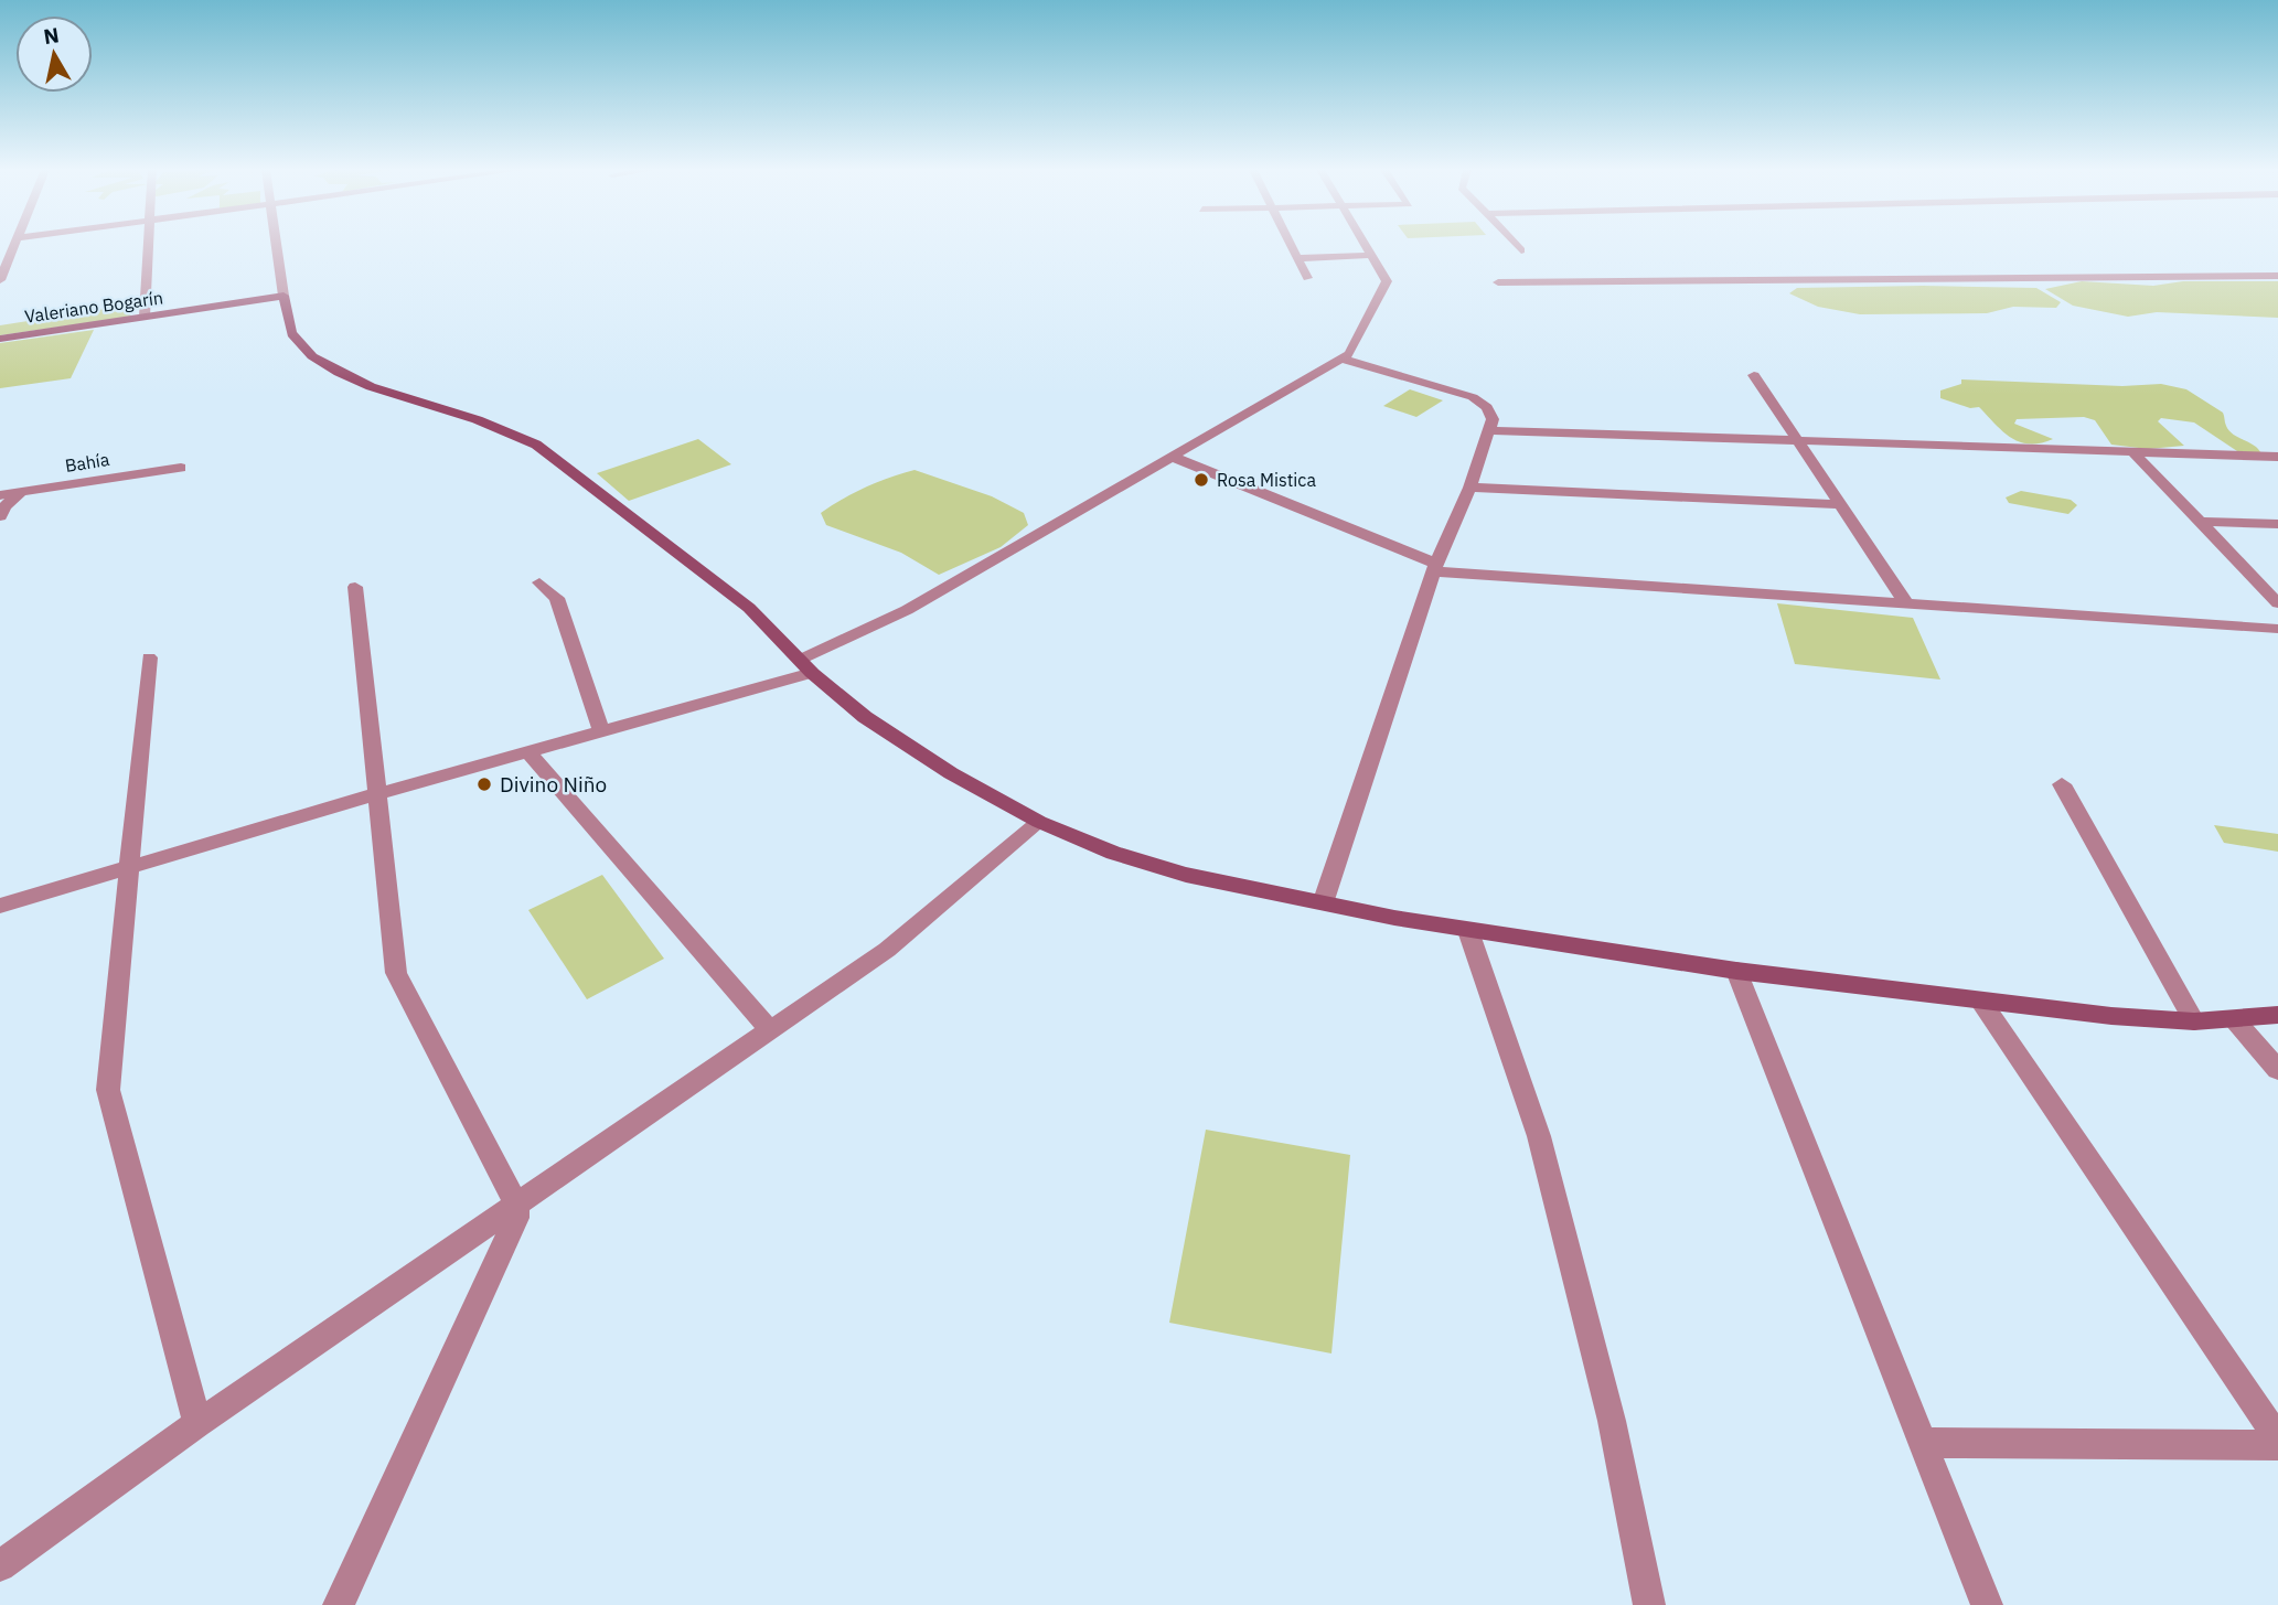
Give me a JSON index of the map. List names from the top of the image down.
{
  "streets": {
    "street": ["Valeriano Bogarín", "Bahía"]
  },
  "places": ["Rosa Mistica", "Divino Niño"],
  "north": "top"
}
